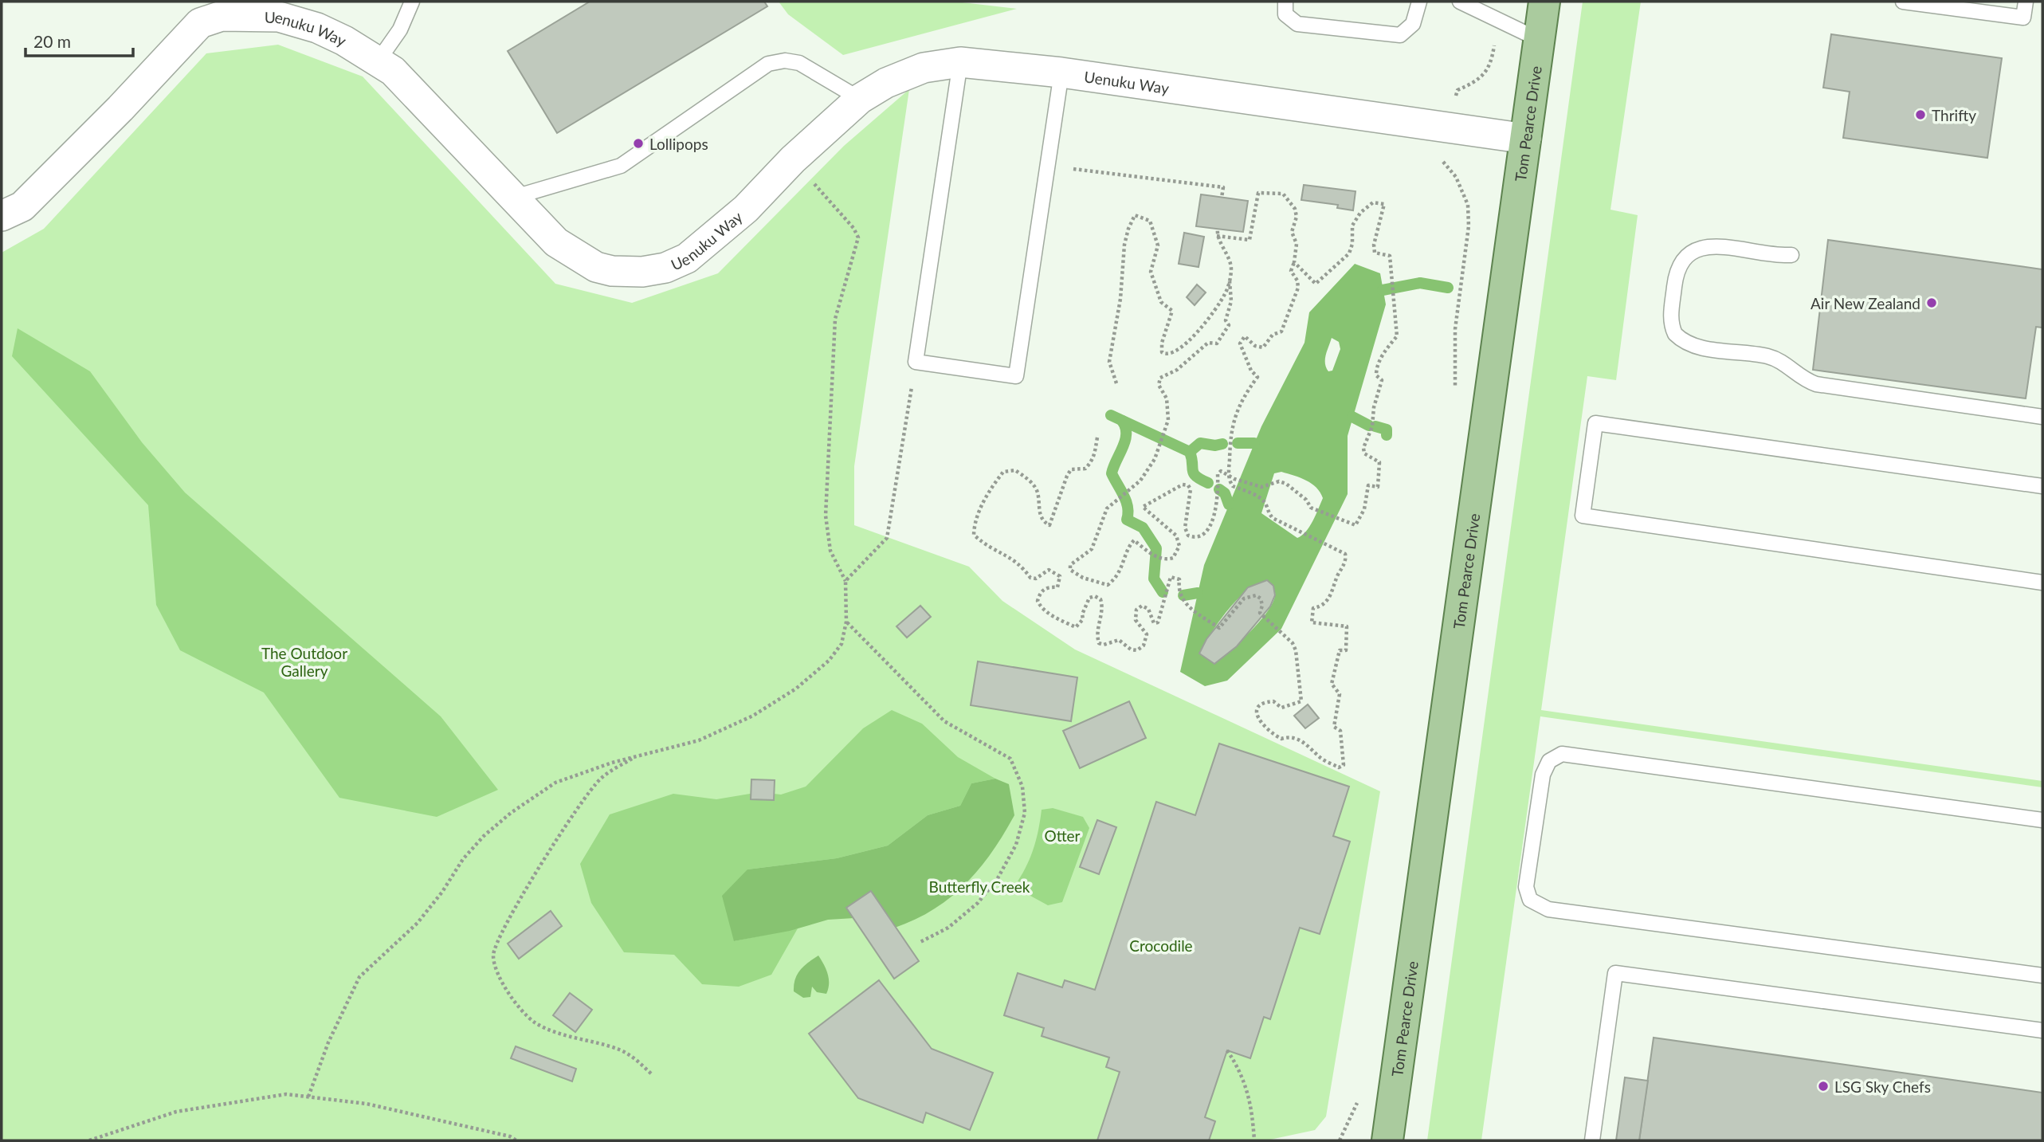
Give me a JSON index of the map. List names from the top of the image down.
{
  "streets": {
    "main road": ["Tom Pearce Drive"],
    "street": ["Uenuku Way"]
  },
  "crossings": [
    ["Uenuku Way", "Tom Pearce Drive"]
  ],
  "parks": [
    "The Outdoor Gallery",
    "Otter",
    "Butterfly Creek",
    "Crocodile"
  ],
  "places": [
    "Thrifty",
    "Lollipops",
    "Air New Zealand",
    "LSG Sky Chefs"
  ],
  "scale_bar": "20 m"
}
